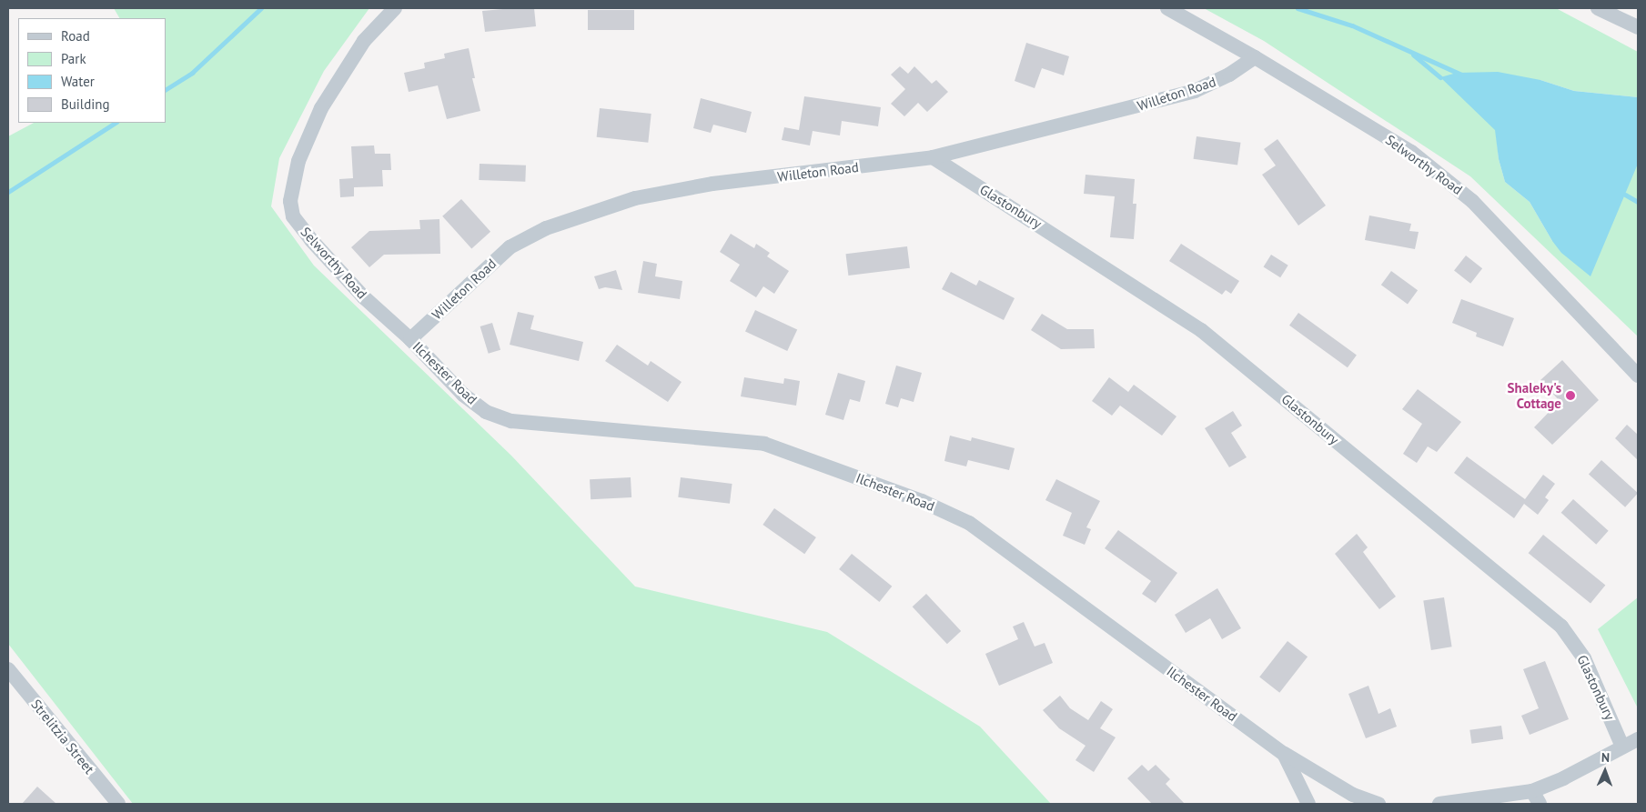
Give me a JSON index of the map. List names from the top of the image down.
{
  "streets": {
    "street": [
      "Willeton Road",
      "Selworthy Road",
      "Glastonbury",
      "Ilchester Road",
      "Strelitzia Street"
    ]
  },
  "crossings": [
    ["Willeton Road", "Selworthy Road"],
    ["Willeton Road", "Glastonbury"],
    ["Willeton Road", "Ilchester Road"],
    ["Selworthy Road", "Ilchester Road"]
  ],
  "places": ["Shaleky's Cottage"],
  "legend": [
    "Road",
    "Park",
    "Water",
    "Building"
  ],
  "north": "top"
}
